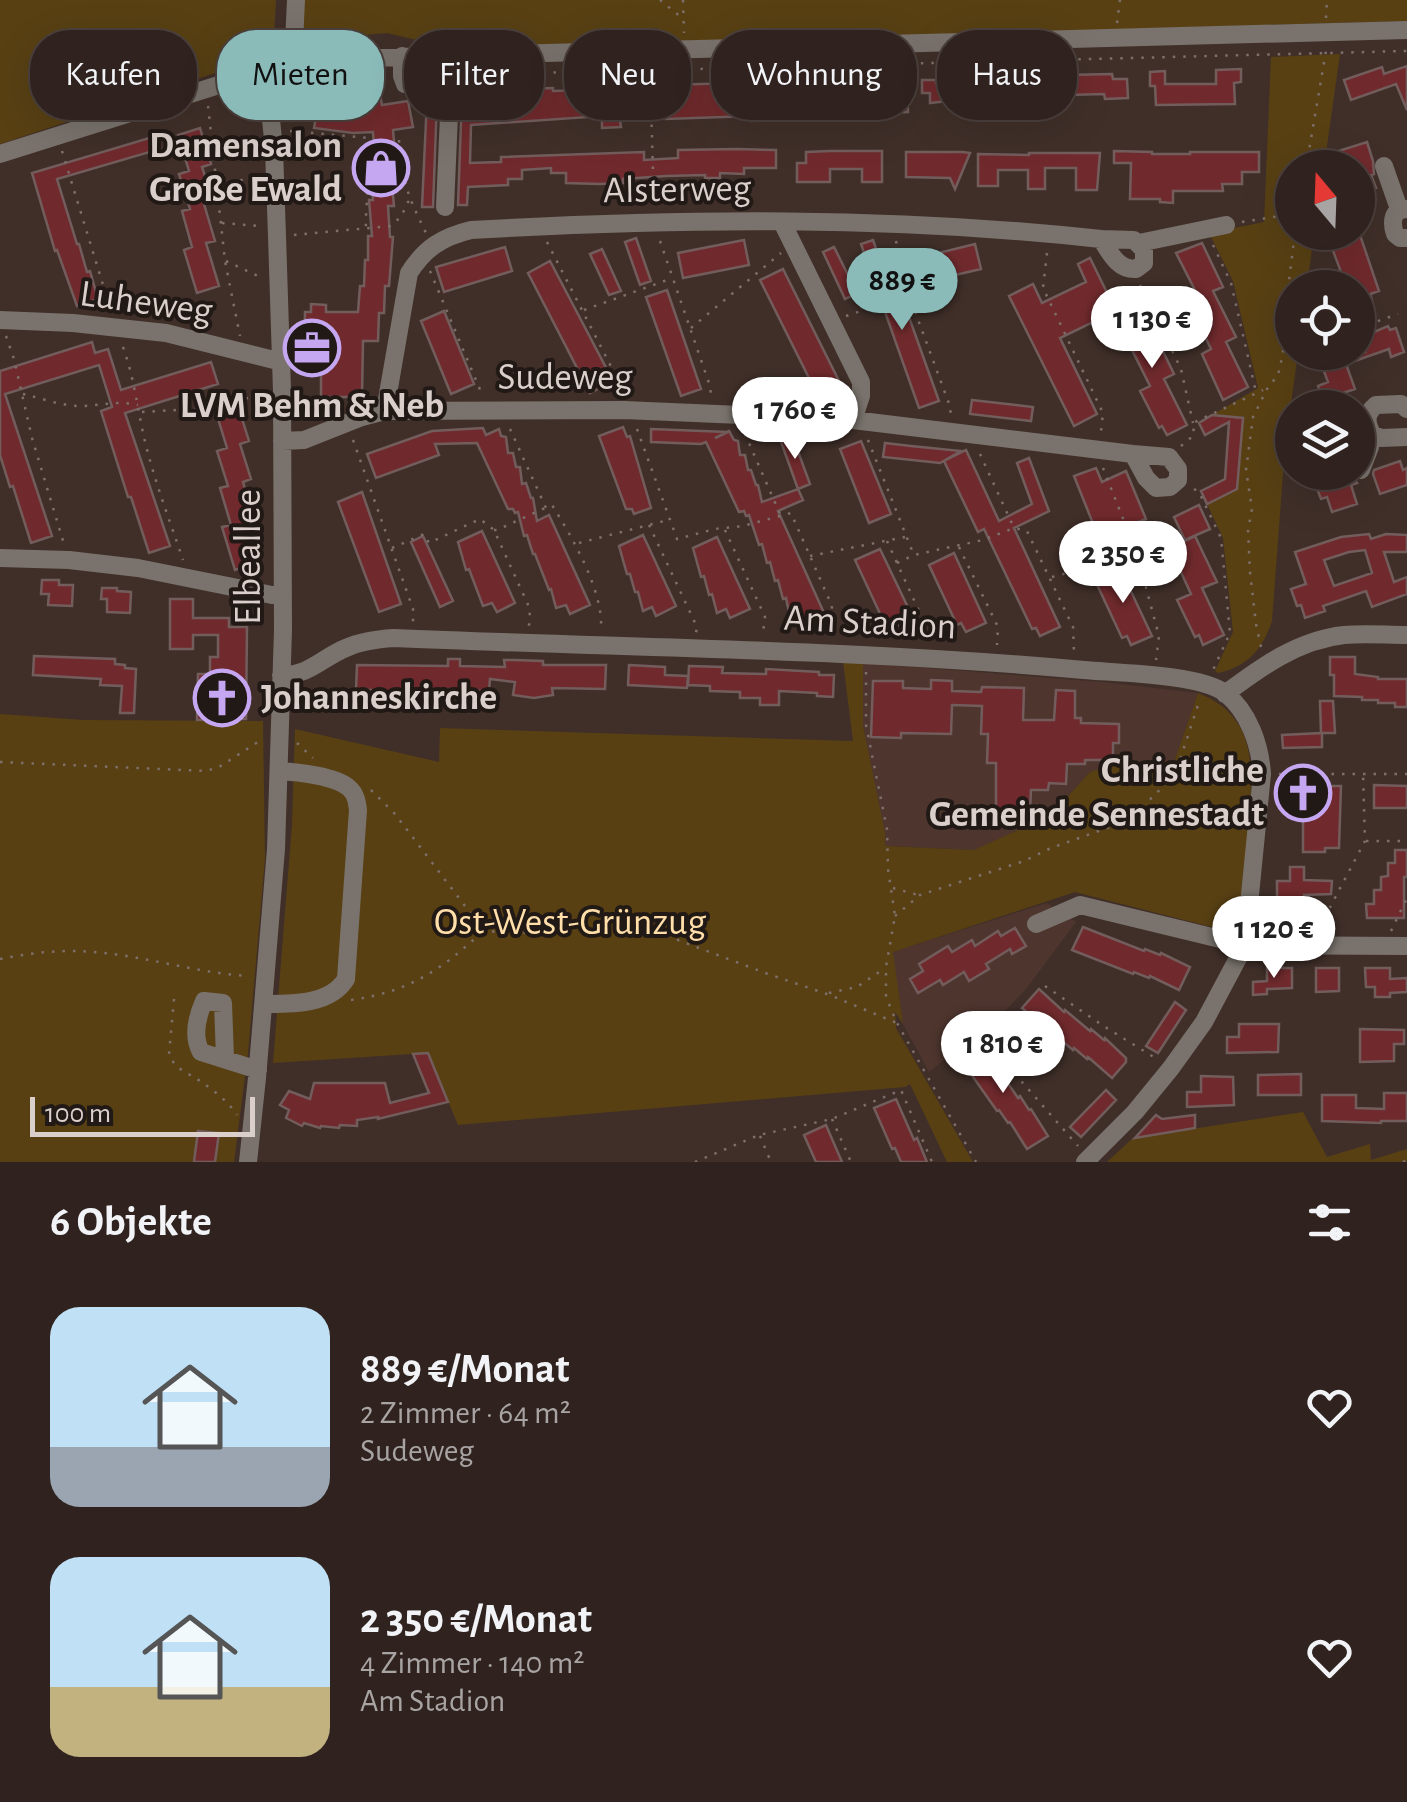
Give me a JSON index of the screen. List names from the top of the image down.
{
  "streets": {
    "street": [
      "Alsterweg",
      "Luheweg",
      "Sudeweg",
      "Elbeallee",
      "Am Stadion"
    ]
  },
  "crossings": [
    ["Alsterweg", "Sudeweg"],
    ["Luheweg", "Elbeallee"],
    ["Sudeweg", "Elbeallee"],
    ["Elbeallee", "Am Stadion"]
  ],
  "parks": ["Ost-West-Grünzug"],
  "places": {
    "shop": ["Damensalon Große Ewald"],
    "office": ["LVM Behm & Neb"],
    "church": ["Johanneskirche", "Christliche Gemeinde Sennestadt"]
  },
  "scale_bar": "100 m",
  "north": "top",
  "page": {
    "chip": [
      "Kaufen",
      "Mieten",
      "Filter",
      "Neu",
      "Wohnung",
      "Haus"
    ],
    "price": [
      "889 €",
      "1 130 €",
      "1 760 €",
      "2 350 €",
      "1 120 €",
      "1 810 €"
    ],
    "scale": "100 m",
    "heading": "6 Objekte",
    "list": [
      {
        "name": "889 €/Monat",
        "note": "2 Zimmer · 64 m² · Sudeweg"
      },
      {
        "name": "2 350 €/Monat",
        "note": "4 Zimmer · 140 m² · Am Stadion"
      }
    ]
  }
}
